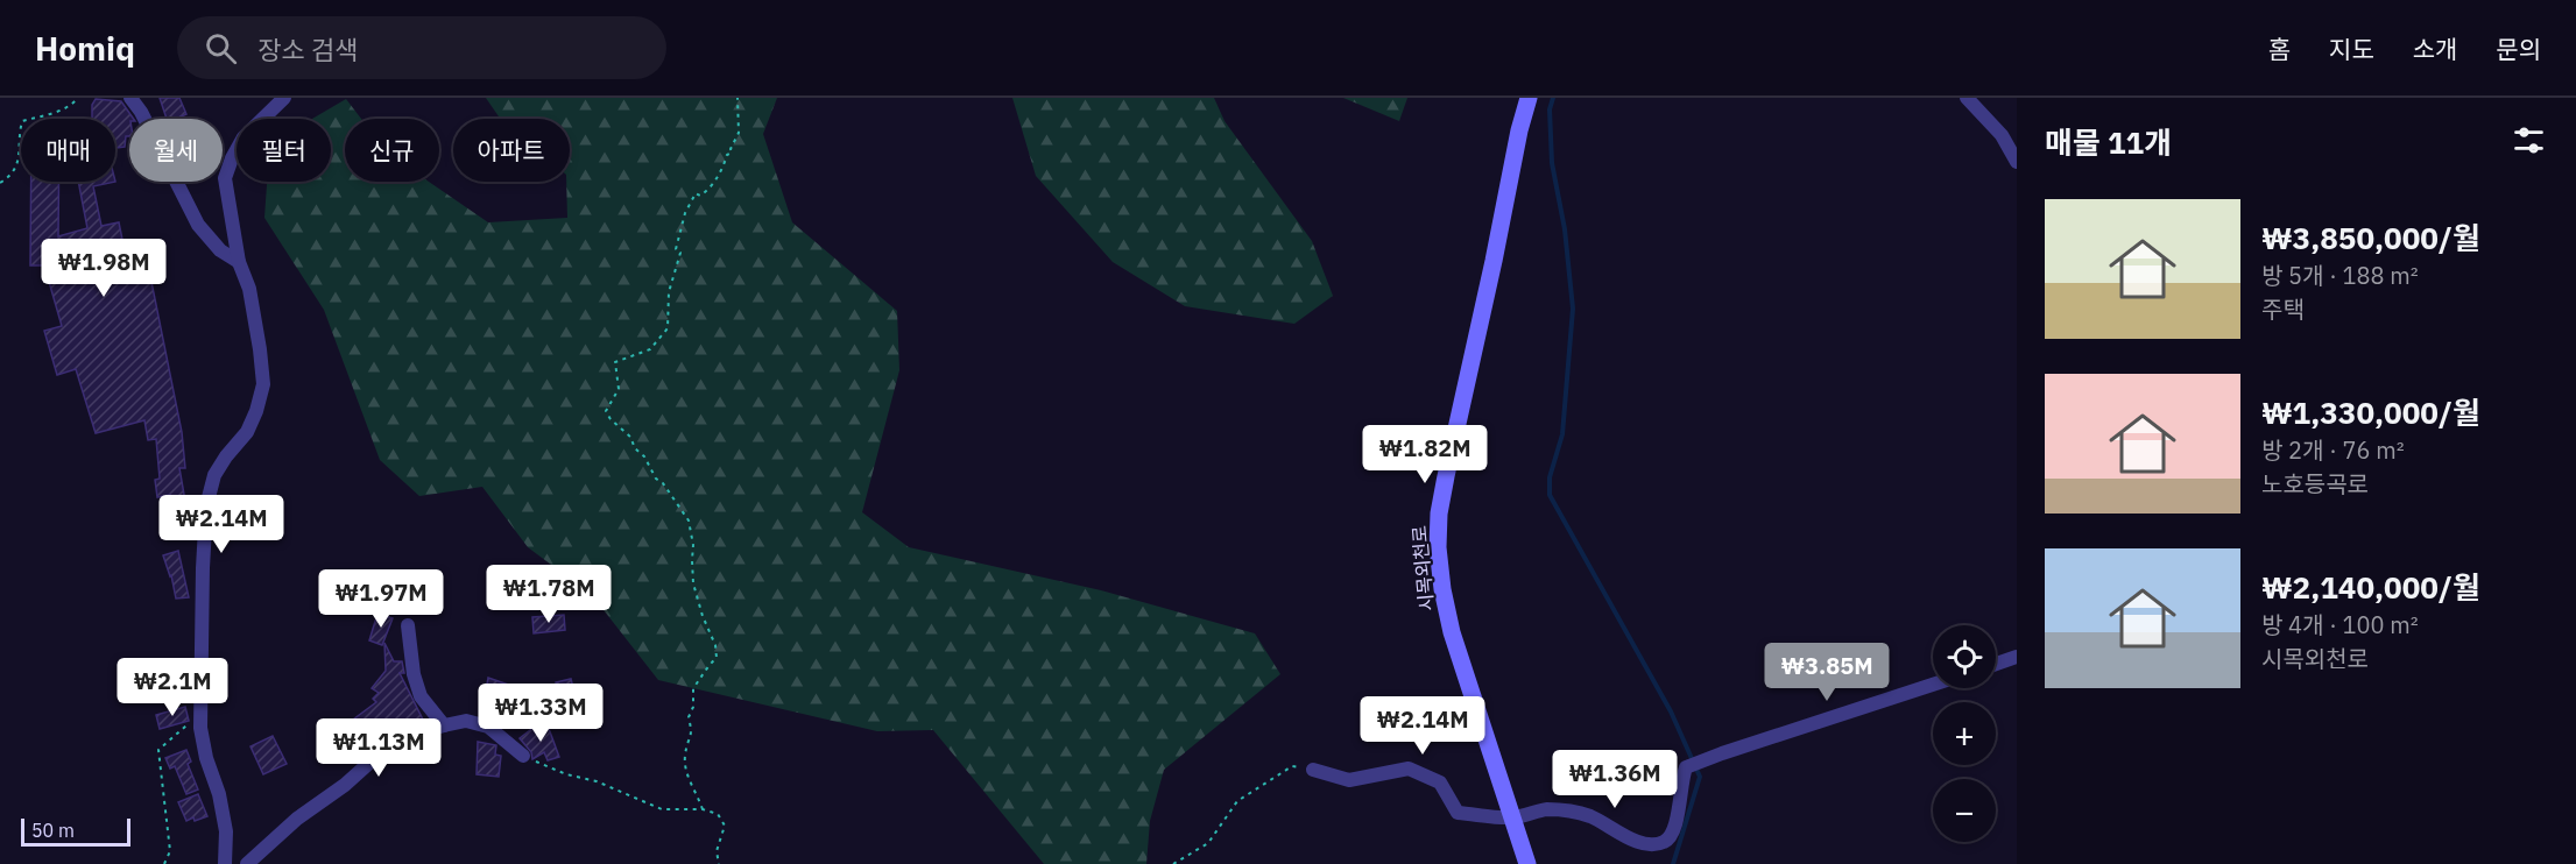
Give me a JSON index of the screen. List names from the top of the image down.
{
  "streets": {
    "street": ["시목외천로"]
  },
  "scale_bar": "50 m",
  "page": {
    "header": "Homiq",
    "search": "장소 검색",
    "nav": [
      "홈",
      "지도",
      "소개",
      "문의"
    ],
    "heading": "매물 11개",
    "chip": [
      "매매",
      "월세",
      "필터",
      "신규",
      "아파트"
    ],
    "list": [
      {
        "name": "₩3,850,000/월",
        "note": "방 5개 · 188 m² · 주택"
      },
      {
        "name": "₩1,330,000/월",
        "note": "방 2개 · 76 m² · 노호등곡로"
      },
      {
        "name": "₩2,140,000/월",
        "note": "방 4개 · 100 m² · 시목외천로"
      }
    ],
    "price": [
      "₩1.98M",
      "₩1.82M",
      "₩2.14M",
      "₩1.78M",
      "₩1.97M",
      "₩3.85M",
      "₩2.1M",
      "₩1.33M",
      "₩2.14M",
      "₩1.13M",
      "₩1.36M"
    ],
    "map_buttons": ["+", "−"],
    "scale": "50 m"
  }
}
